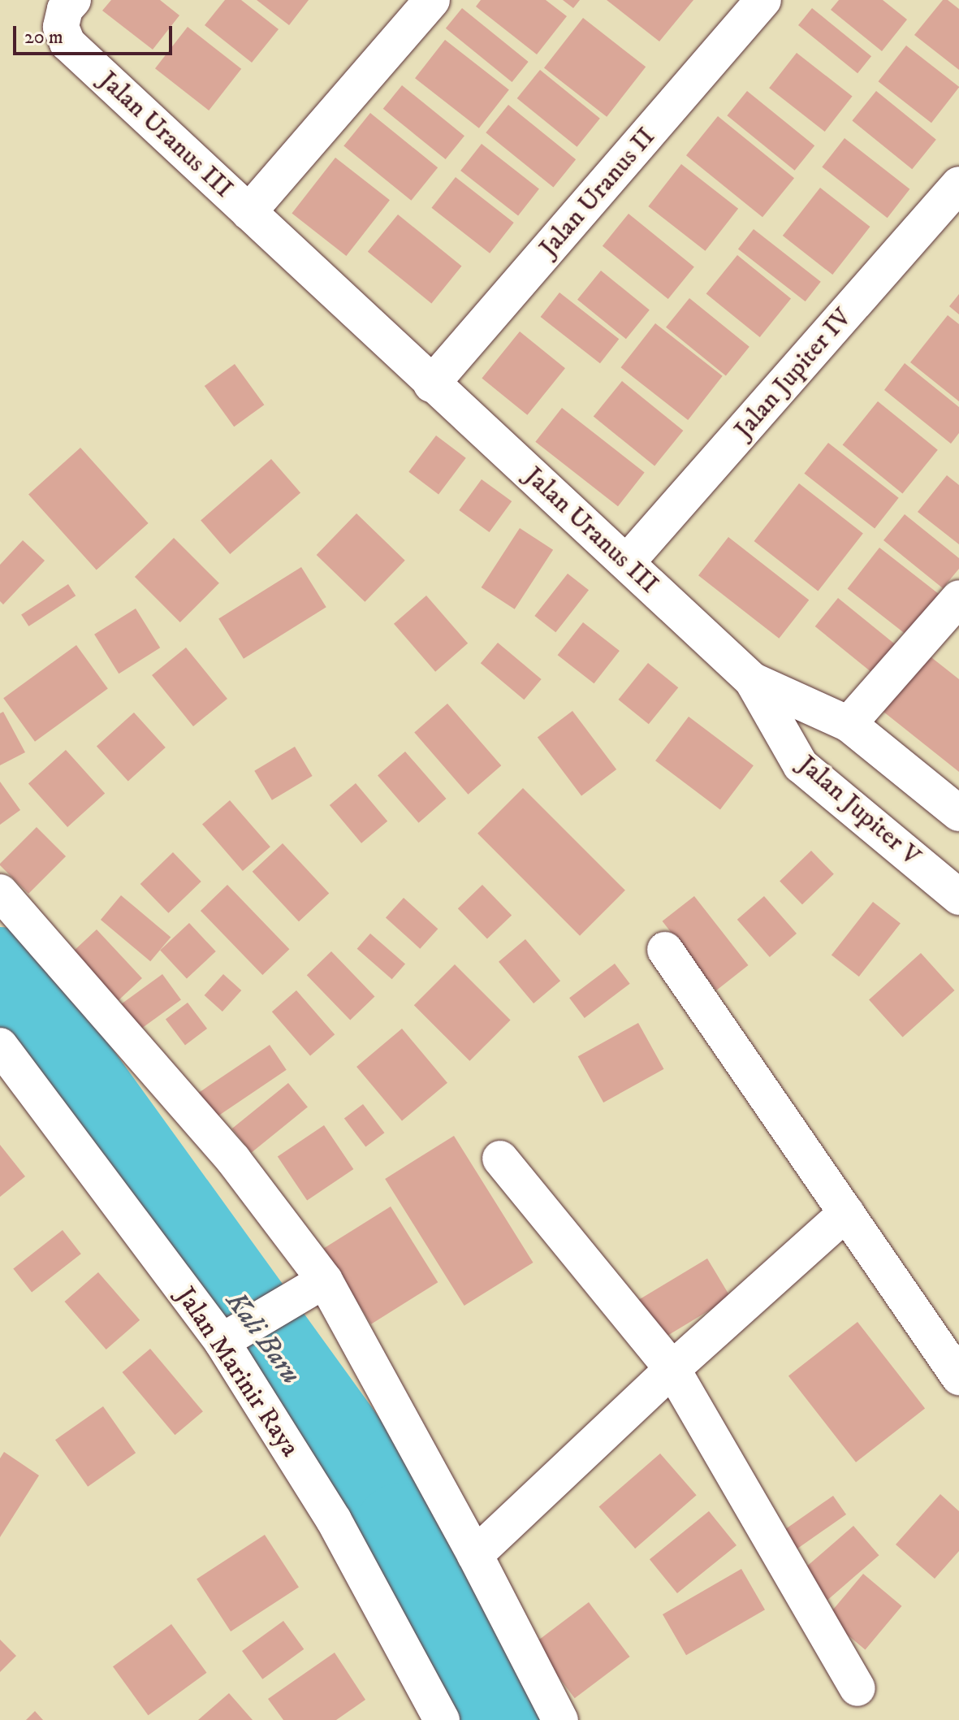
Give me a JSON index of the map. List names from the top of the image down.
{
  "streets": {
    "street": [
      "Jalan Uranus III",
      "Jalan Uranus II",
      "Jalan Jupiter IV",
      "Jalan Jupiter V",
      "Jalan Marinir Raya"
    ]
  },
  "crossings": [
    ["Jalan Uranus III", "Jalan Uranus II"],
    ["Jalan Uranus III", "Jalan Jupiter IV"],
    ["Jalan Uranus III", "Jalan Jupiter V"]
  ],
  "water": ["Kali Baru"],
  "scale_bar": "20 m"
}
